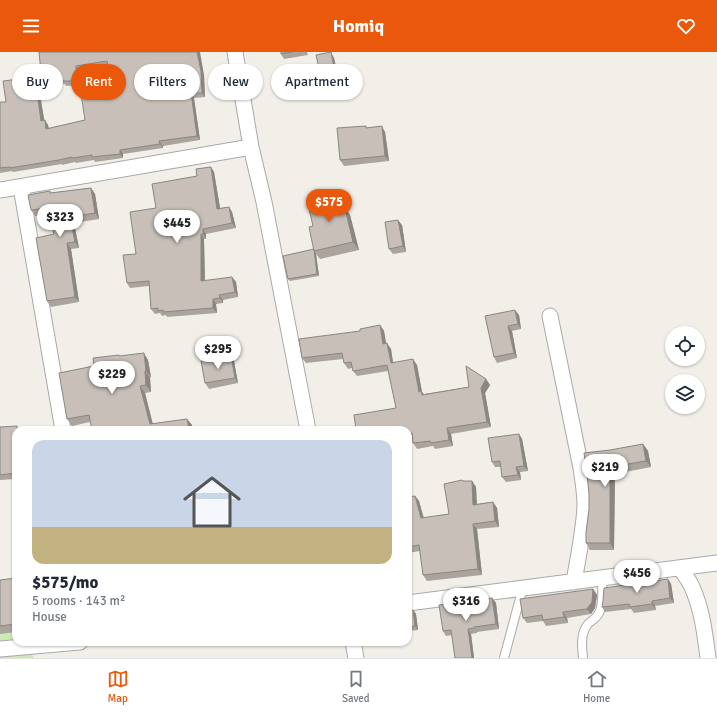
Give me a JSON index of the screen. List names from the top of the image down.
{
  "page": {
    "header": "Homiq",
    "chip": [
      "Buy",
      "Rent",
      "Filters",
      "New",
      "Apartment"
    ],
    "price": [
      "$575",
      "$323",
      "$445",
      "$295",
      "$229",
      "$219",
      "$456",
      "$316"
    ],
    "list": [
      {
        "name": "$575/mo",
        "note": "5 rooms · 143 m² · House"
      }
    ],
    "tabs": ["Map", "Saved", "Home"]
  }
}
